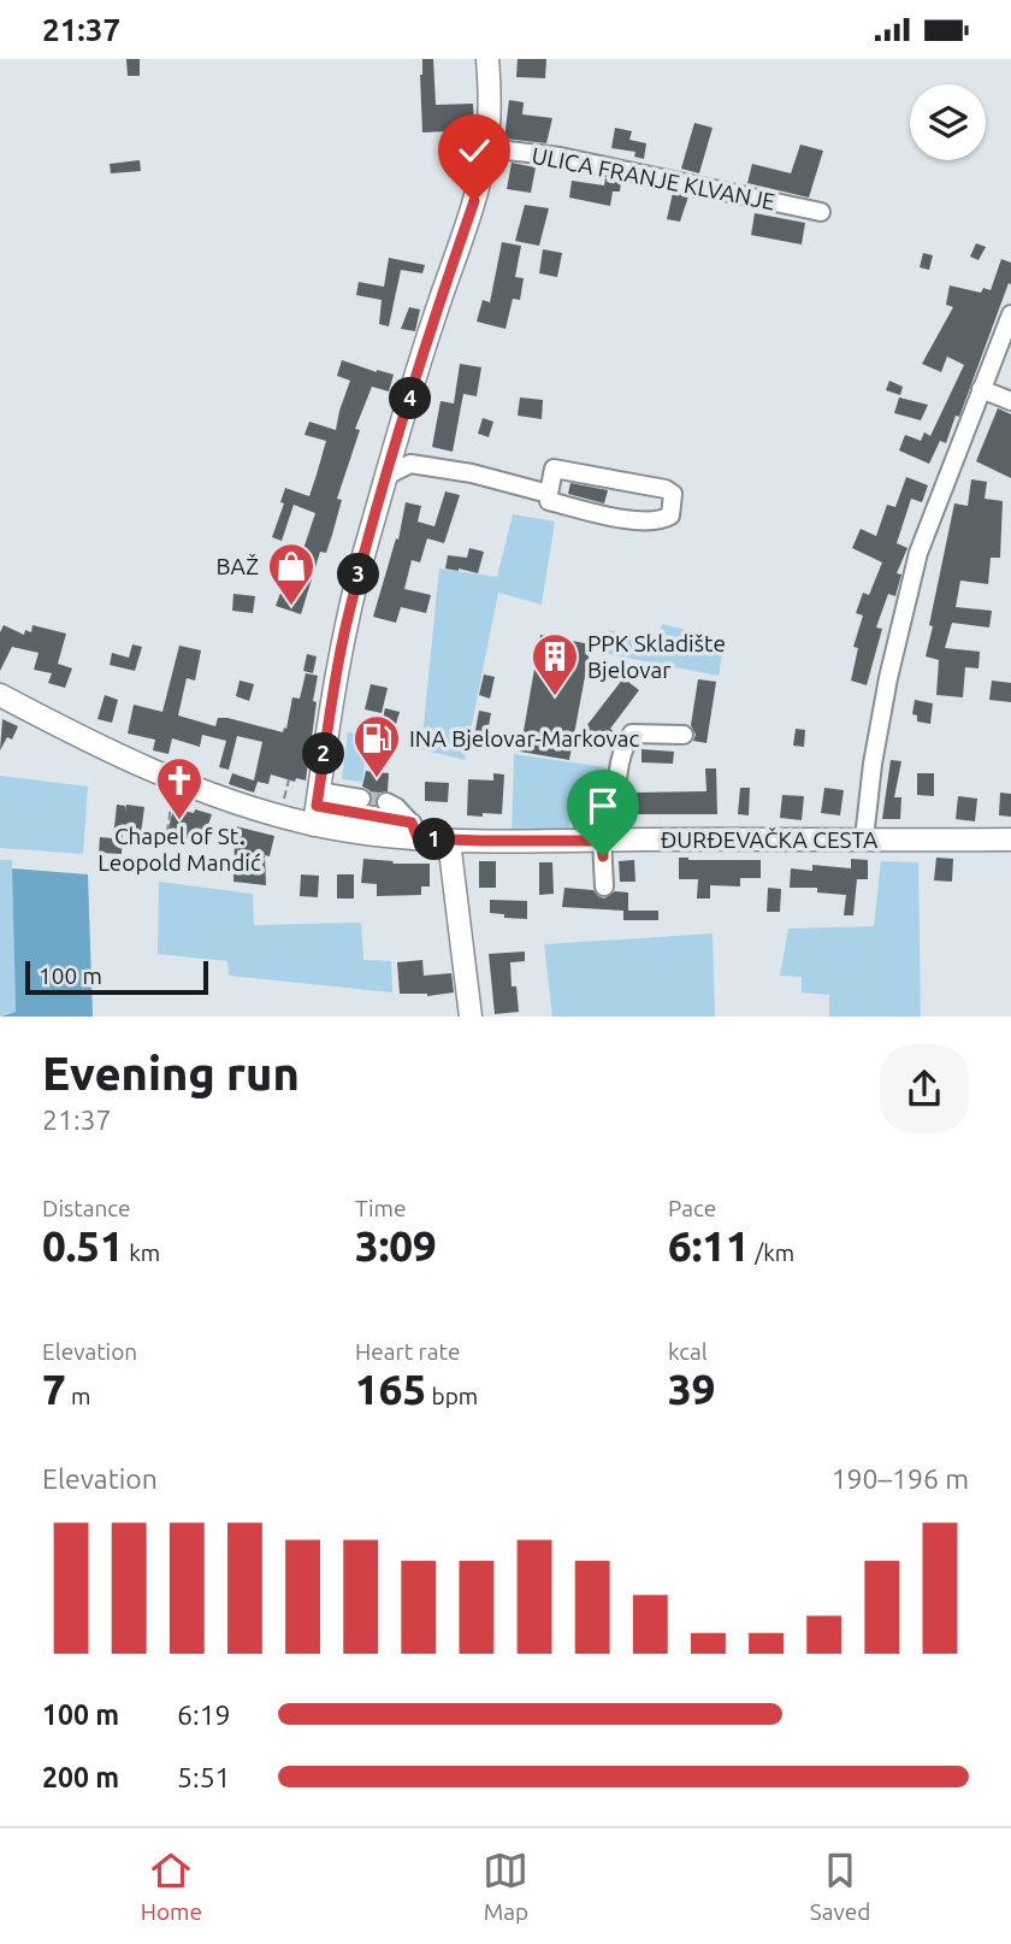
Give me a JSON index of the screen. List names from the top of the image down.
{
  "streets": {
    "main road": ["ĐURĐEVAČKA CESTA"],
    "street": ["ULICA FRANJE KLVANJE"]
  },
  "places": {
    "shop": ["BAŽ"],
    "building": ["PPK Skladište Bjelovar"],
    "fuel station": ["INA Bjelovar-Markovac"],
    "church": ["Chapel of St. Leopold Mandić"]
  },
  "scale_bar": "100 m",
  "page": {
    "status": "21:37",
    "pins": [
      "4",
      "3",
      "2",
      "1"
    ],
    "scale": "100 m",
    "heading": ["Evening run", "21:37"],
    "stats": [
      ["Distance", "0.51 km"],
      ["Time", "3:09"],
      ["Pace", "6:11 /km"],
      ["Elevation", "7 m"],
      ["Heart rate", "165 bpm"],
      ["kcal", "39"]
    ],
    "chart": ["Elevation", "190–196 m"],
    "list": [
      {
        "name": "100 m",
        "note": "6:19"
      },
      {
        "name": "200 m",
        "note": "5:51"
      }
    ],
    "tabs": ["Home", "Map", "Saved"]
  }
}
